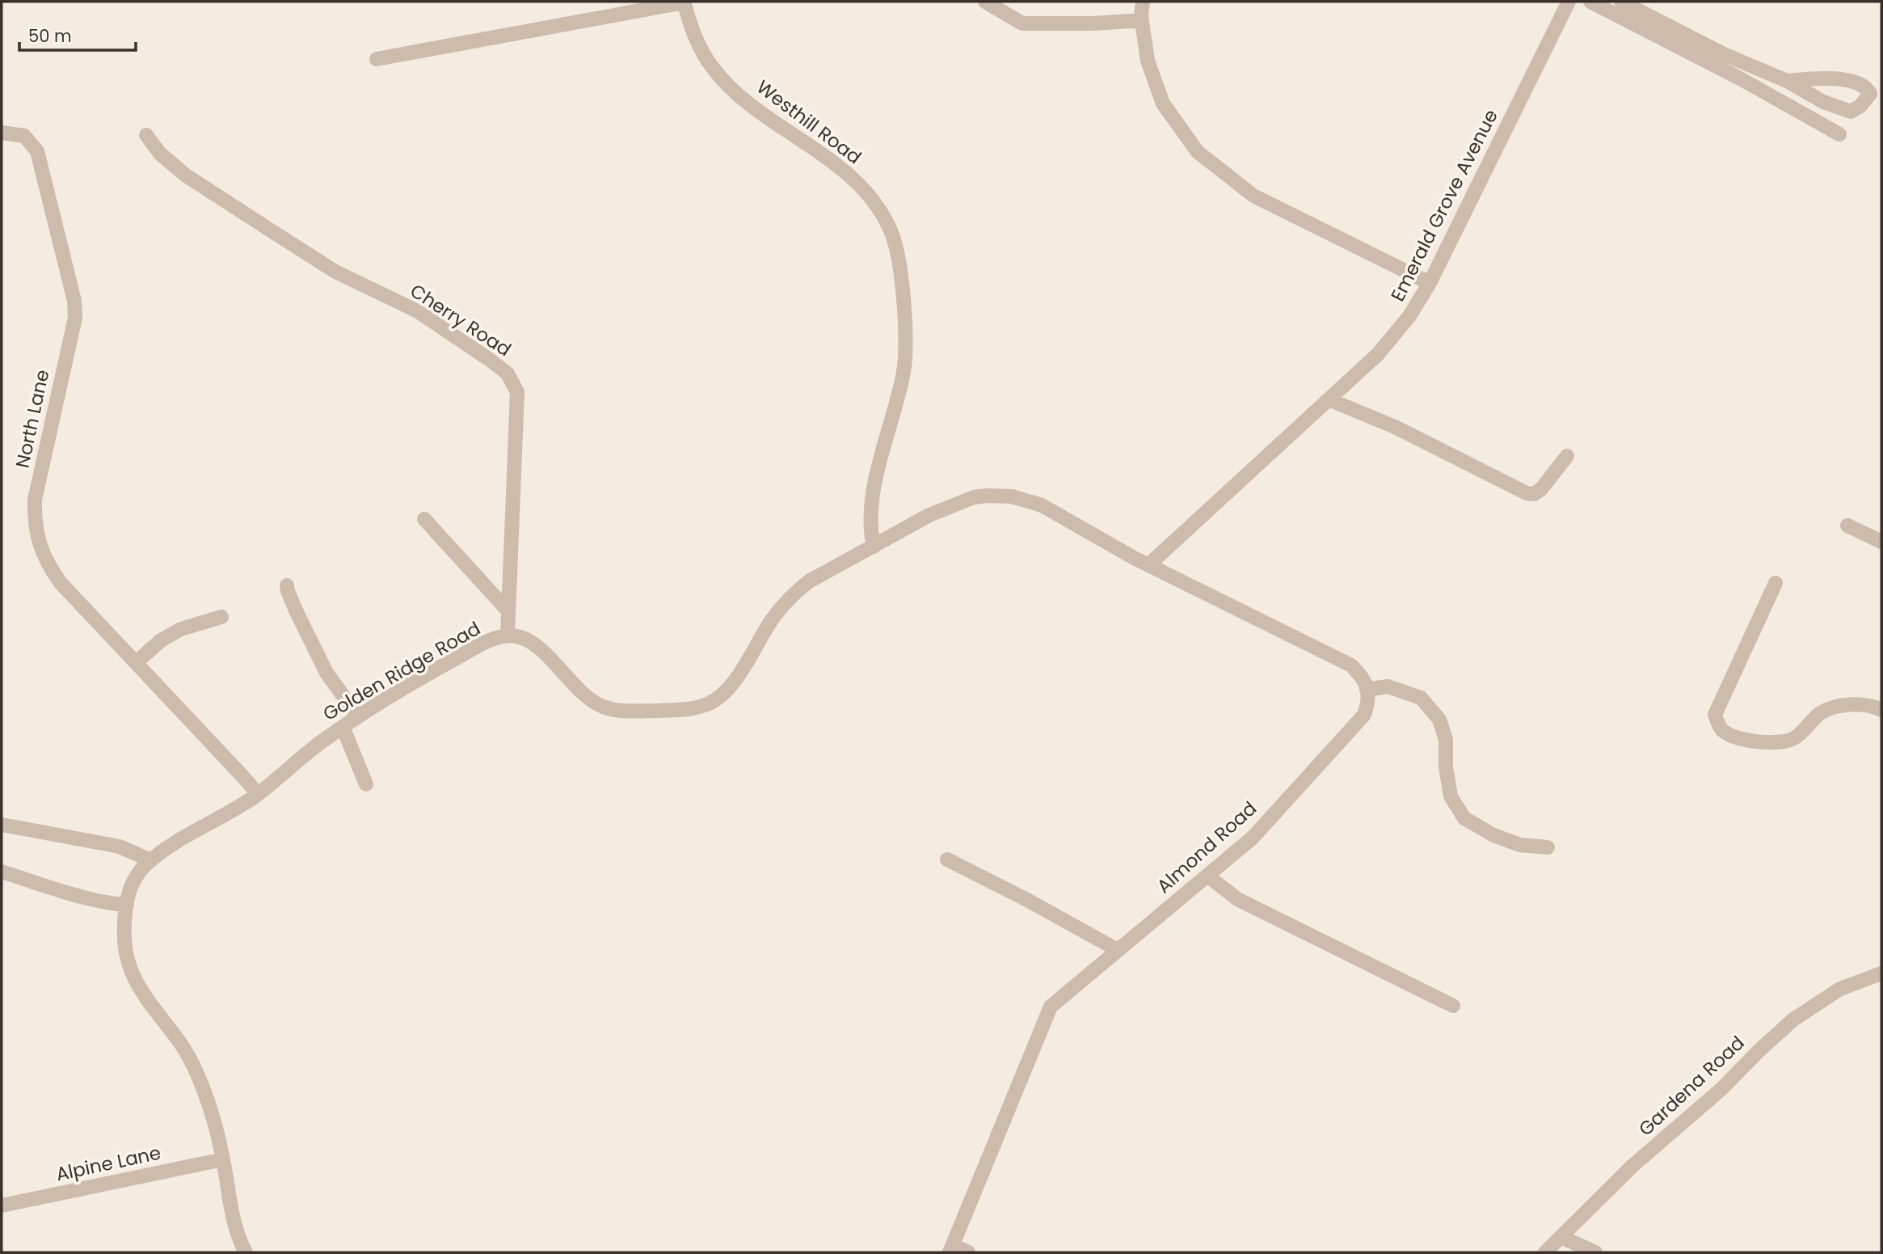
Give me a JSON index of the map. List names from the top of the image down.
{
  "streets": {
    "street": [
      "Westhill Road",
      "Emerald Grove Avenue",
      "Cherry Road",
      "North Lane",
      "Golden Ridge Road",
      "Almond Road",
      "Gardena Road",
      "Alpine Lane"
    ]
  },
  "crossings": [
    ["Westhill Road", "Golden Ridge Road"],
    ["Emerald Grove Avenue", "Golden Ridge Road"],
    ["Cherry Road", "Golden Ridge Road"],
    ["North Lane", "Golden Ridge Road"],
    ["Golden Ridge Road", "Alpine Lane"]
  ],
  "scale_bar": "50 m"
}
